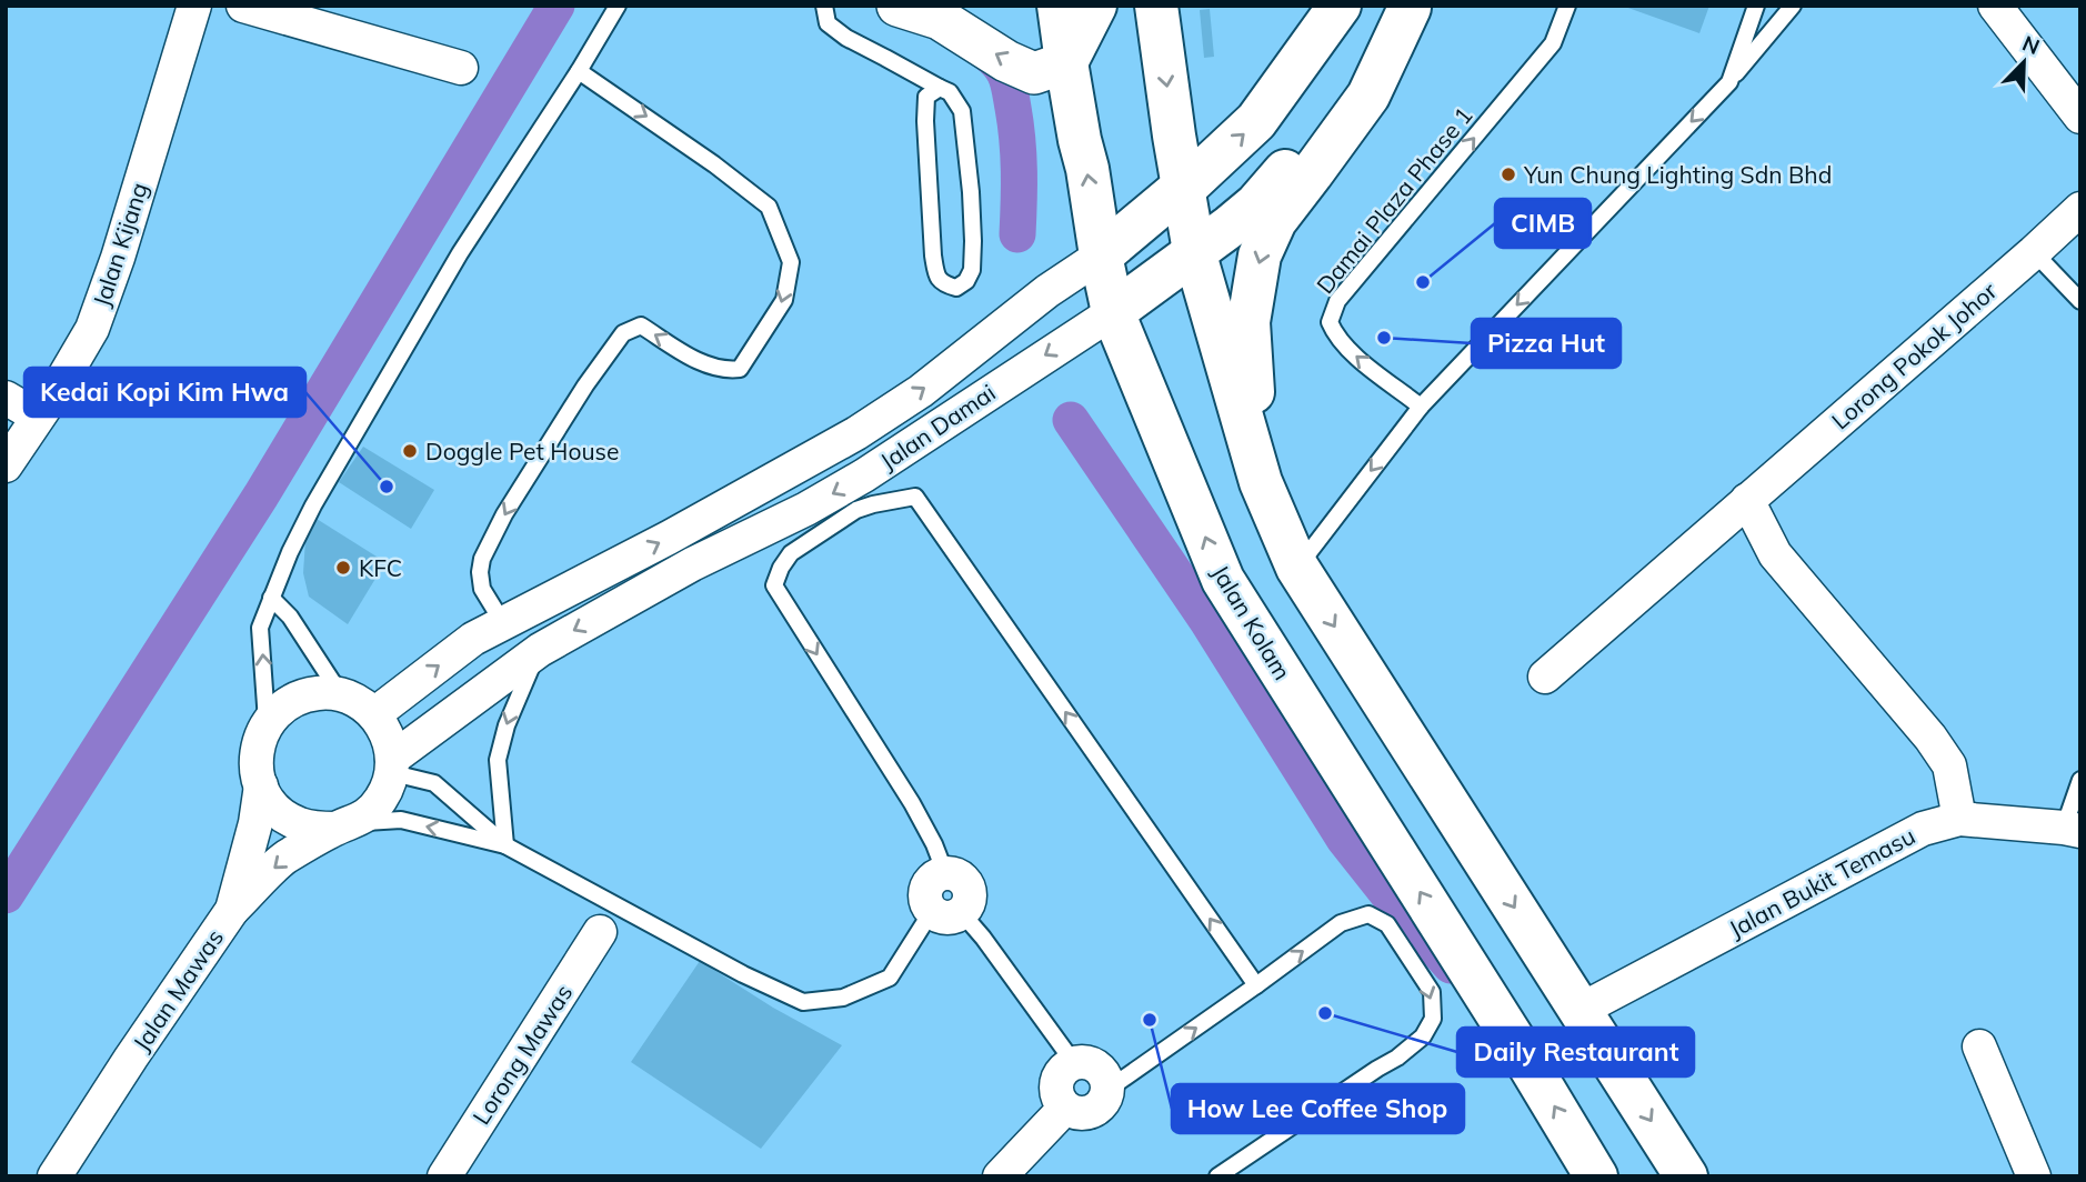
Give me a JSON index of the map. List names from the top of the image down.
{
  "streets": {
    "main road": ["Jalan Damai", "Jalan Kolam"],
    "street": [
      "Jalan Kijang",
      "Lorong Pokok Johor",
      "Jalan Bukit Temasu",
      "Jalan Mawas",
      "Lorong Mawas"
    ],
    "lane": ["Damai Plaza Phase 1"]
  },
  "crossings": [
    ["Jalan Damai", "Jalan Kolam"],
    ["Jalan Damai", "Jalan Mawas"]
  ],
  "places": [
    "Yun Chung Lighting Sdn Bhd",
    "CIMB",
    "Pizza Hut",
    "Doggle Pet House",
    "Kedai Kopi Kim Hwa",
    "KFC",
    "Daily Restaurant",
    "How Lee Coffee Shop"
  ],
  "north": "top right"
}
